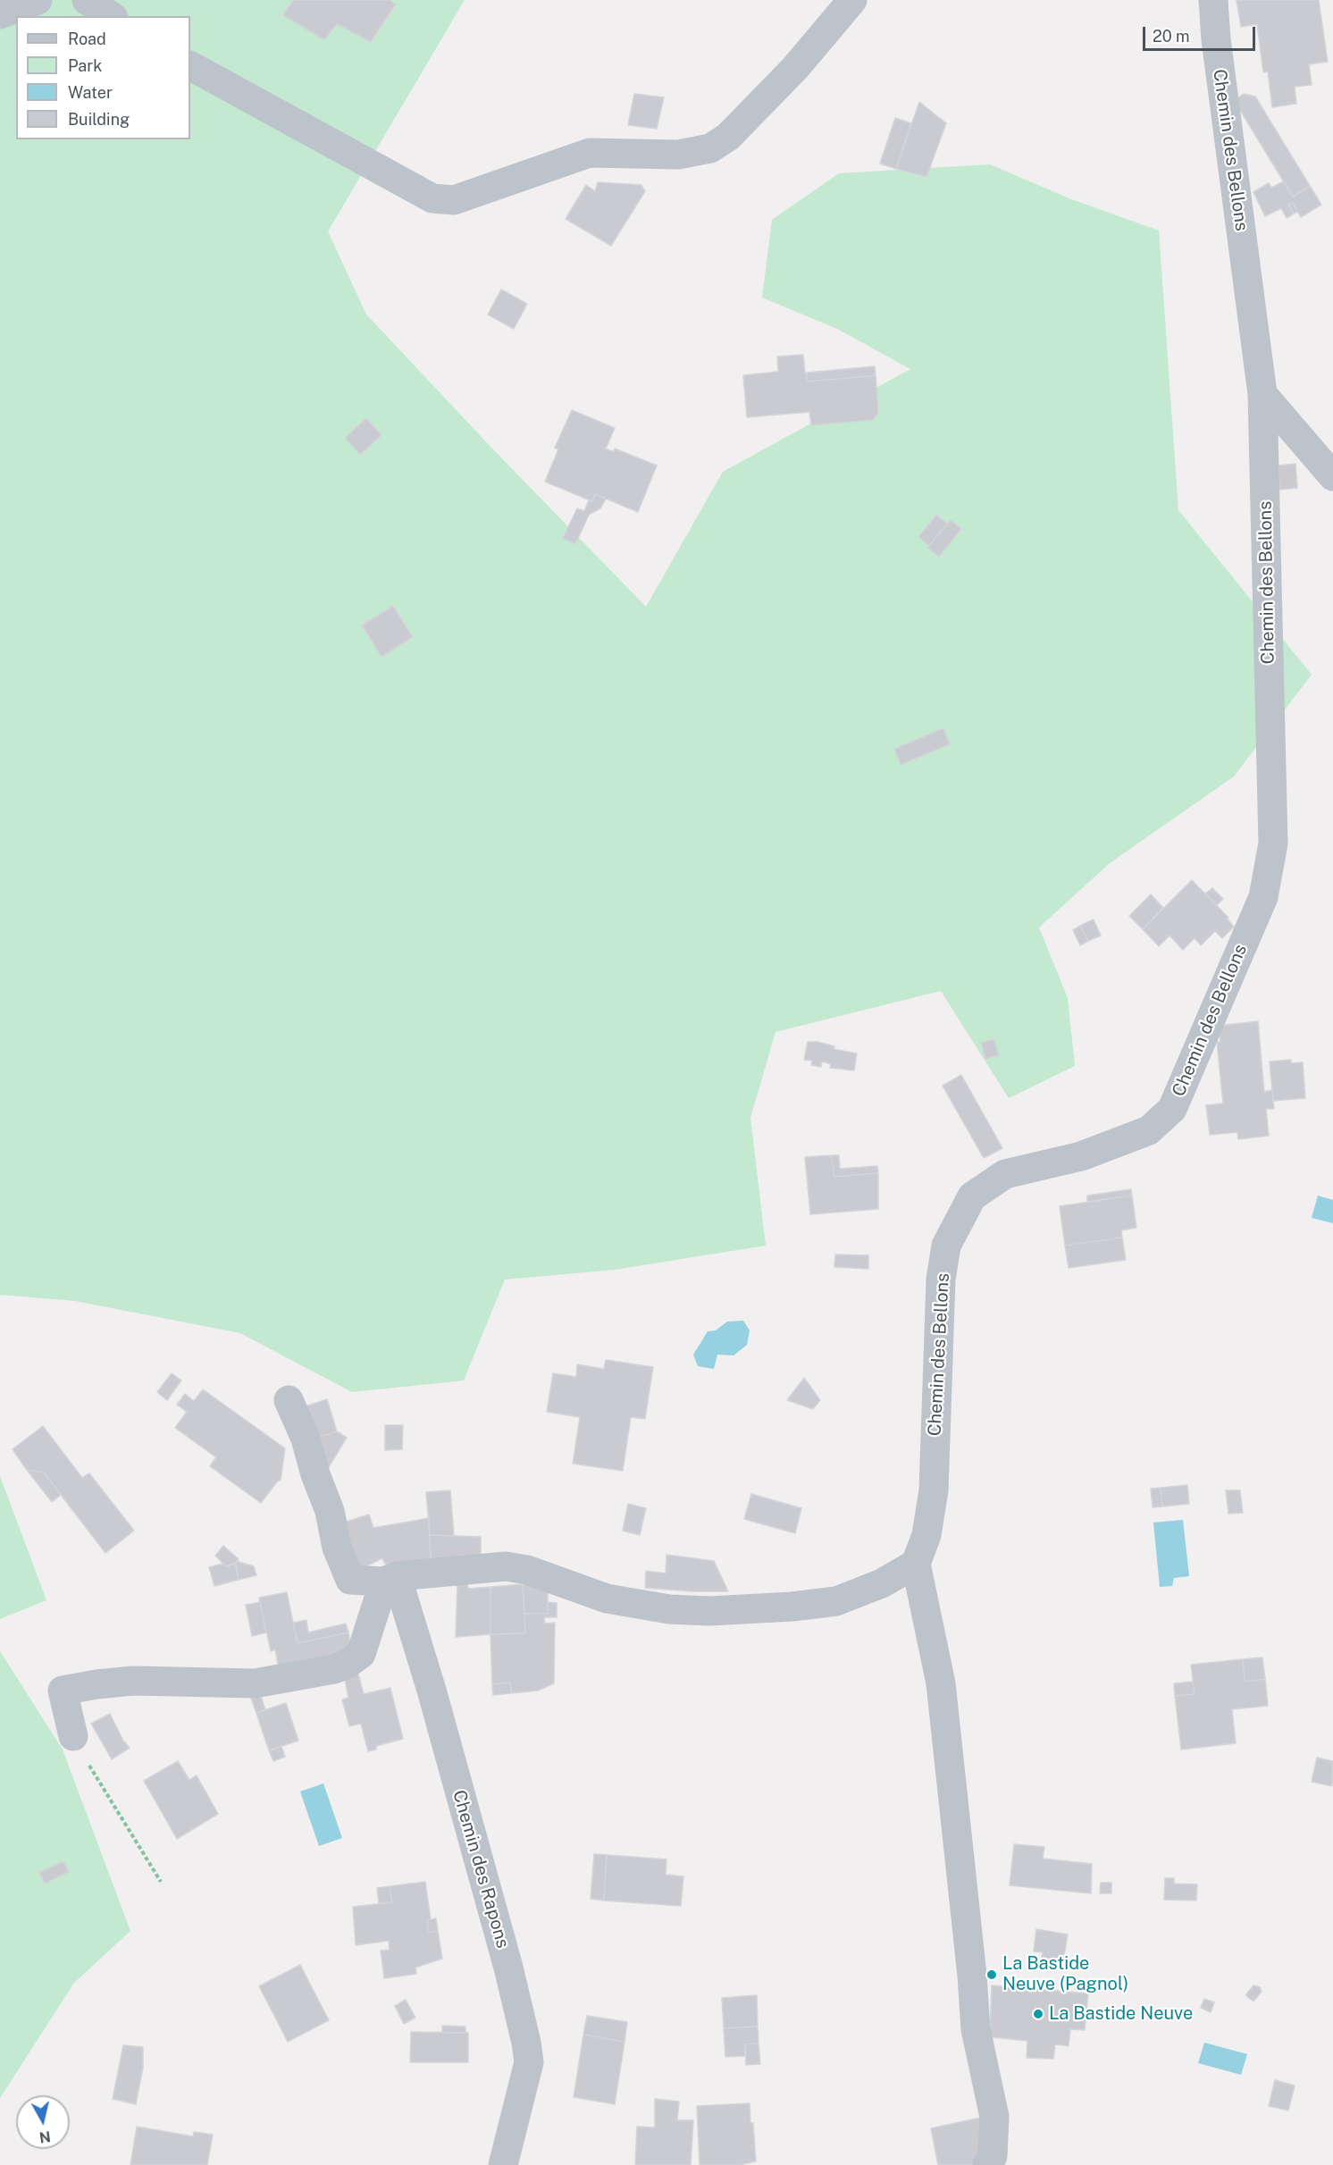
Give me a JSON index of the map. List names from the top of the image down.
{
  "streets": {
    "street": ["Chemin des Bellons", "Chemin des Rapons"]
  },
  "places": ["La Bastide Neuve (Pagnol)", "La Bastide Neuve"],
  "legend": [
    "Road",
    "Park",
    "Water",
    "Building"
  ],
  "scale_bar": "20 m",
  "north": "bottom"
}
